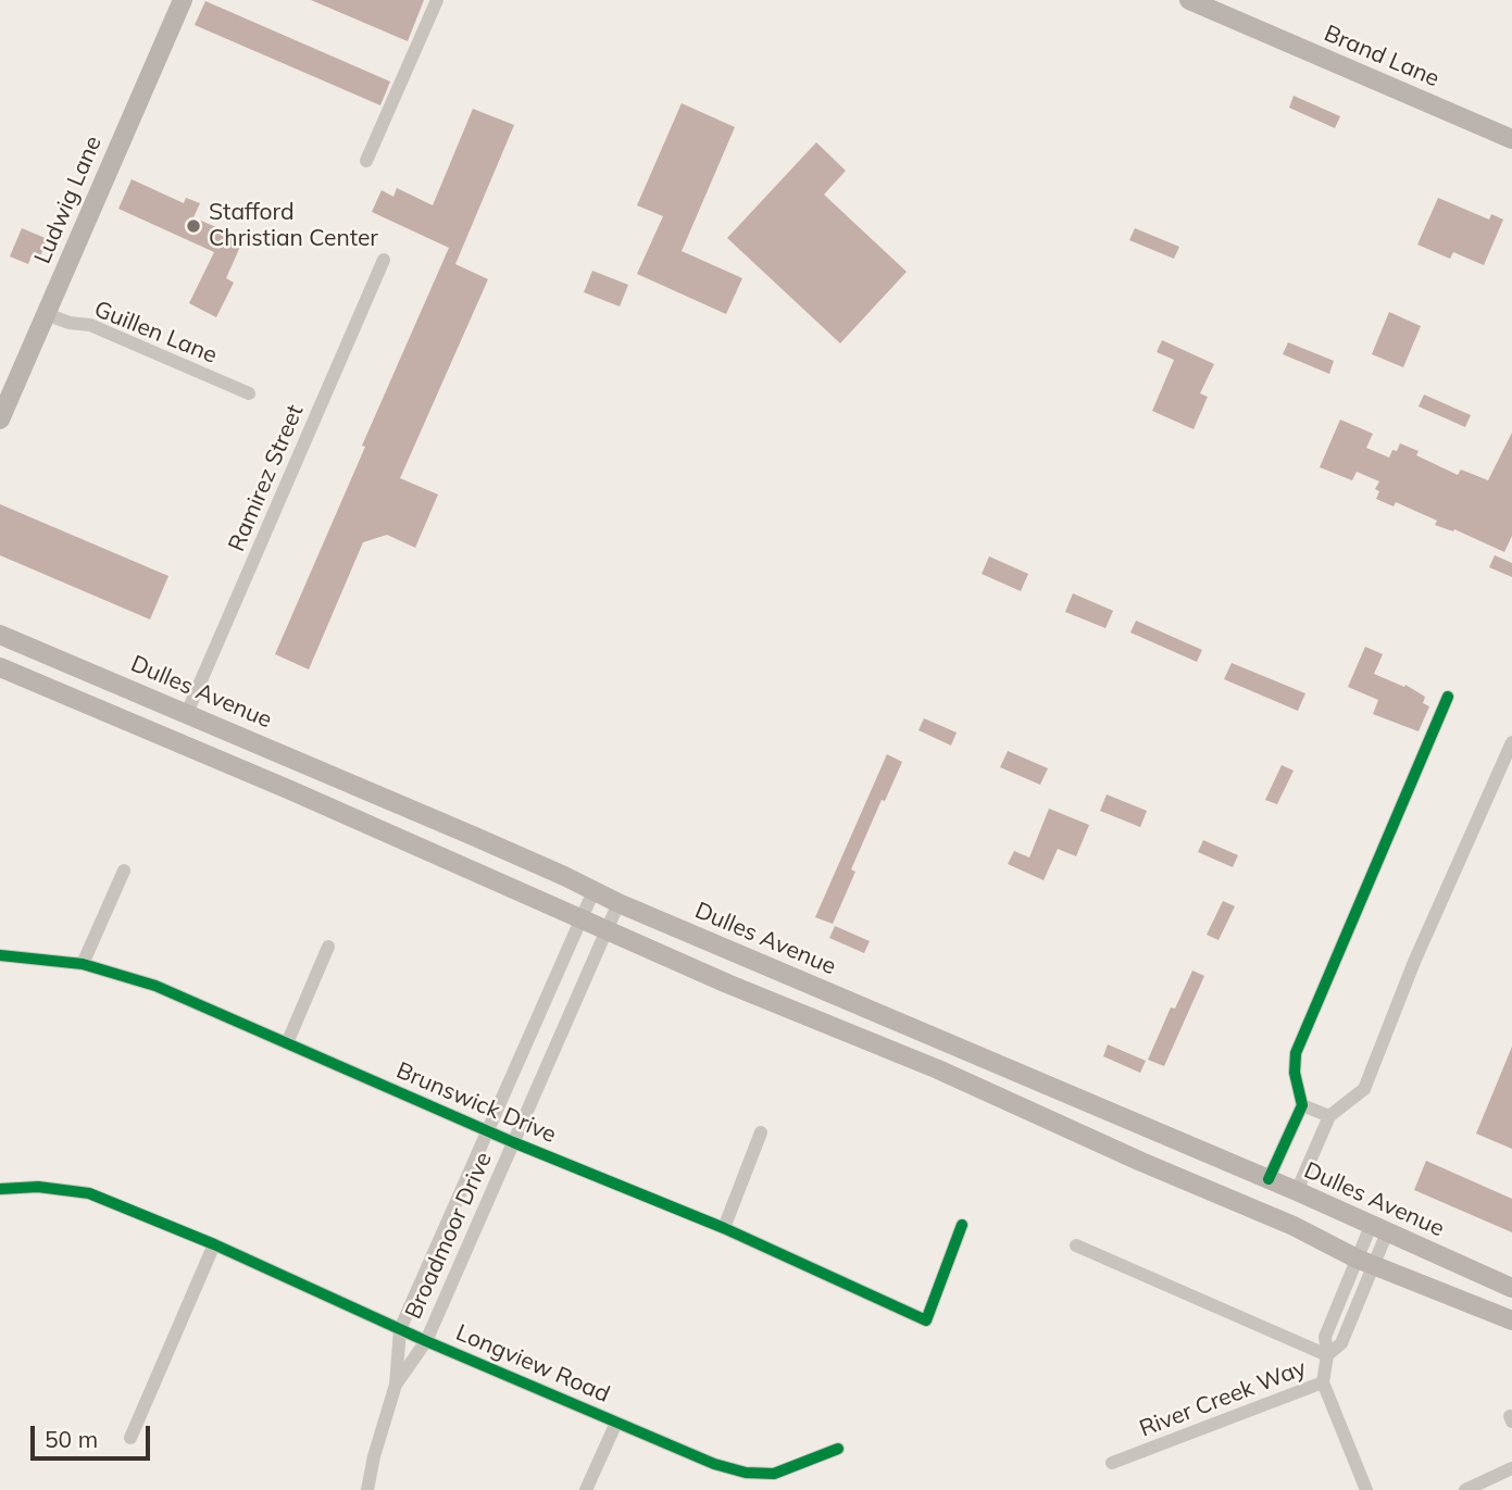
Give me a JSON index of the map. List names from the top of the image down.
{
  "streets": {
    "main road": ["Brand Lane", "Ludwig Lane", "Dulles Avenue"],
    "street": [
      "Guillen Lane",
      "Ramirez Street",
      "Brunswick Drive",
      "Broadmoor Drive",
      "Longview Road",
      "River Creek Way"
    ]
  },
  "crossings": [
    ["Ludwig Lane", "Guillen Lane"],
    ["Ramirez Street", "Dulles Avenue"],
    ["Dulles Avenue", "Broadmoor Drive"],
    ["Dulles Avenue", "River Creek Way"],
    ["Brunswick Drive", "Broadmoor Drive"],
    ["Broadmoor Drive", "Longview Road"]
  ],
  "places": ["Stafford Christian Center"],
  "scale_bar": "50 m"
}
